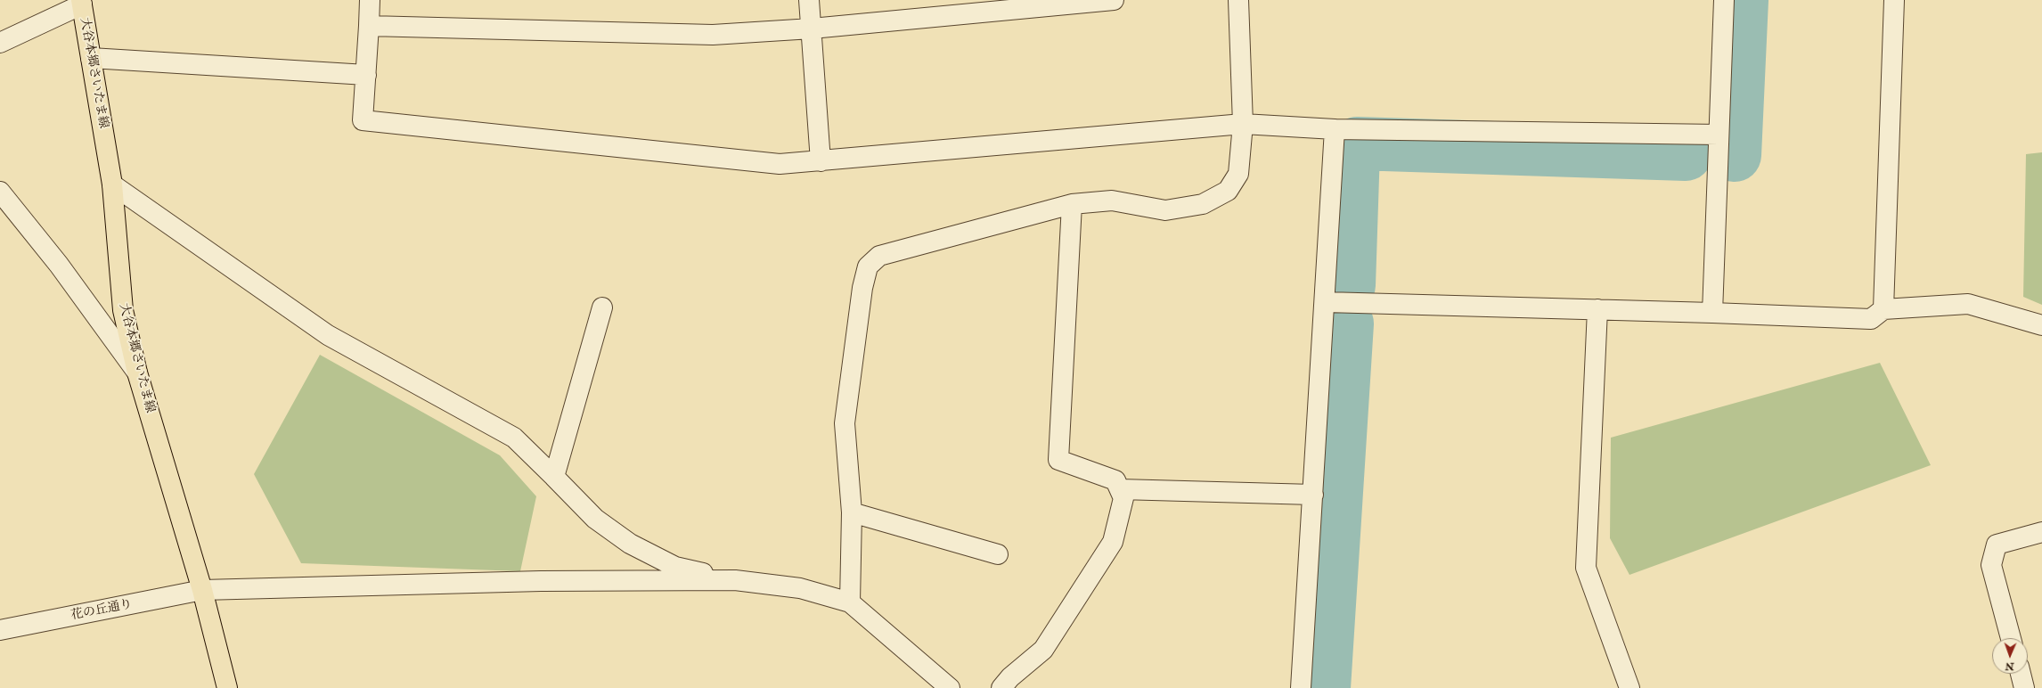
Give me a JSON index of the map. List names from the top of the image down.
{
  "streets": {
    "main road": ["大谷本郷さいたま線"],
    "street": ["花の丘通り"]
  },
  "crossings": [
    ["大谷本郷さいたま線", "花の丘通り"]
  ],
  "north": "bottom"
}
